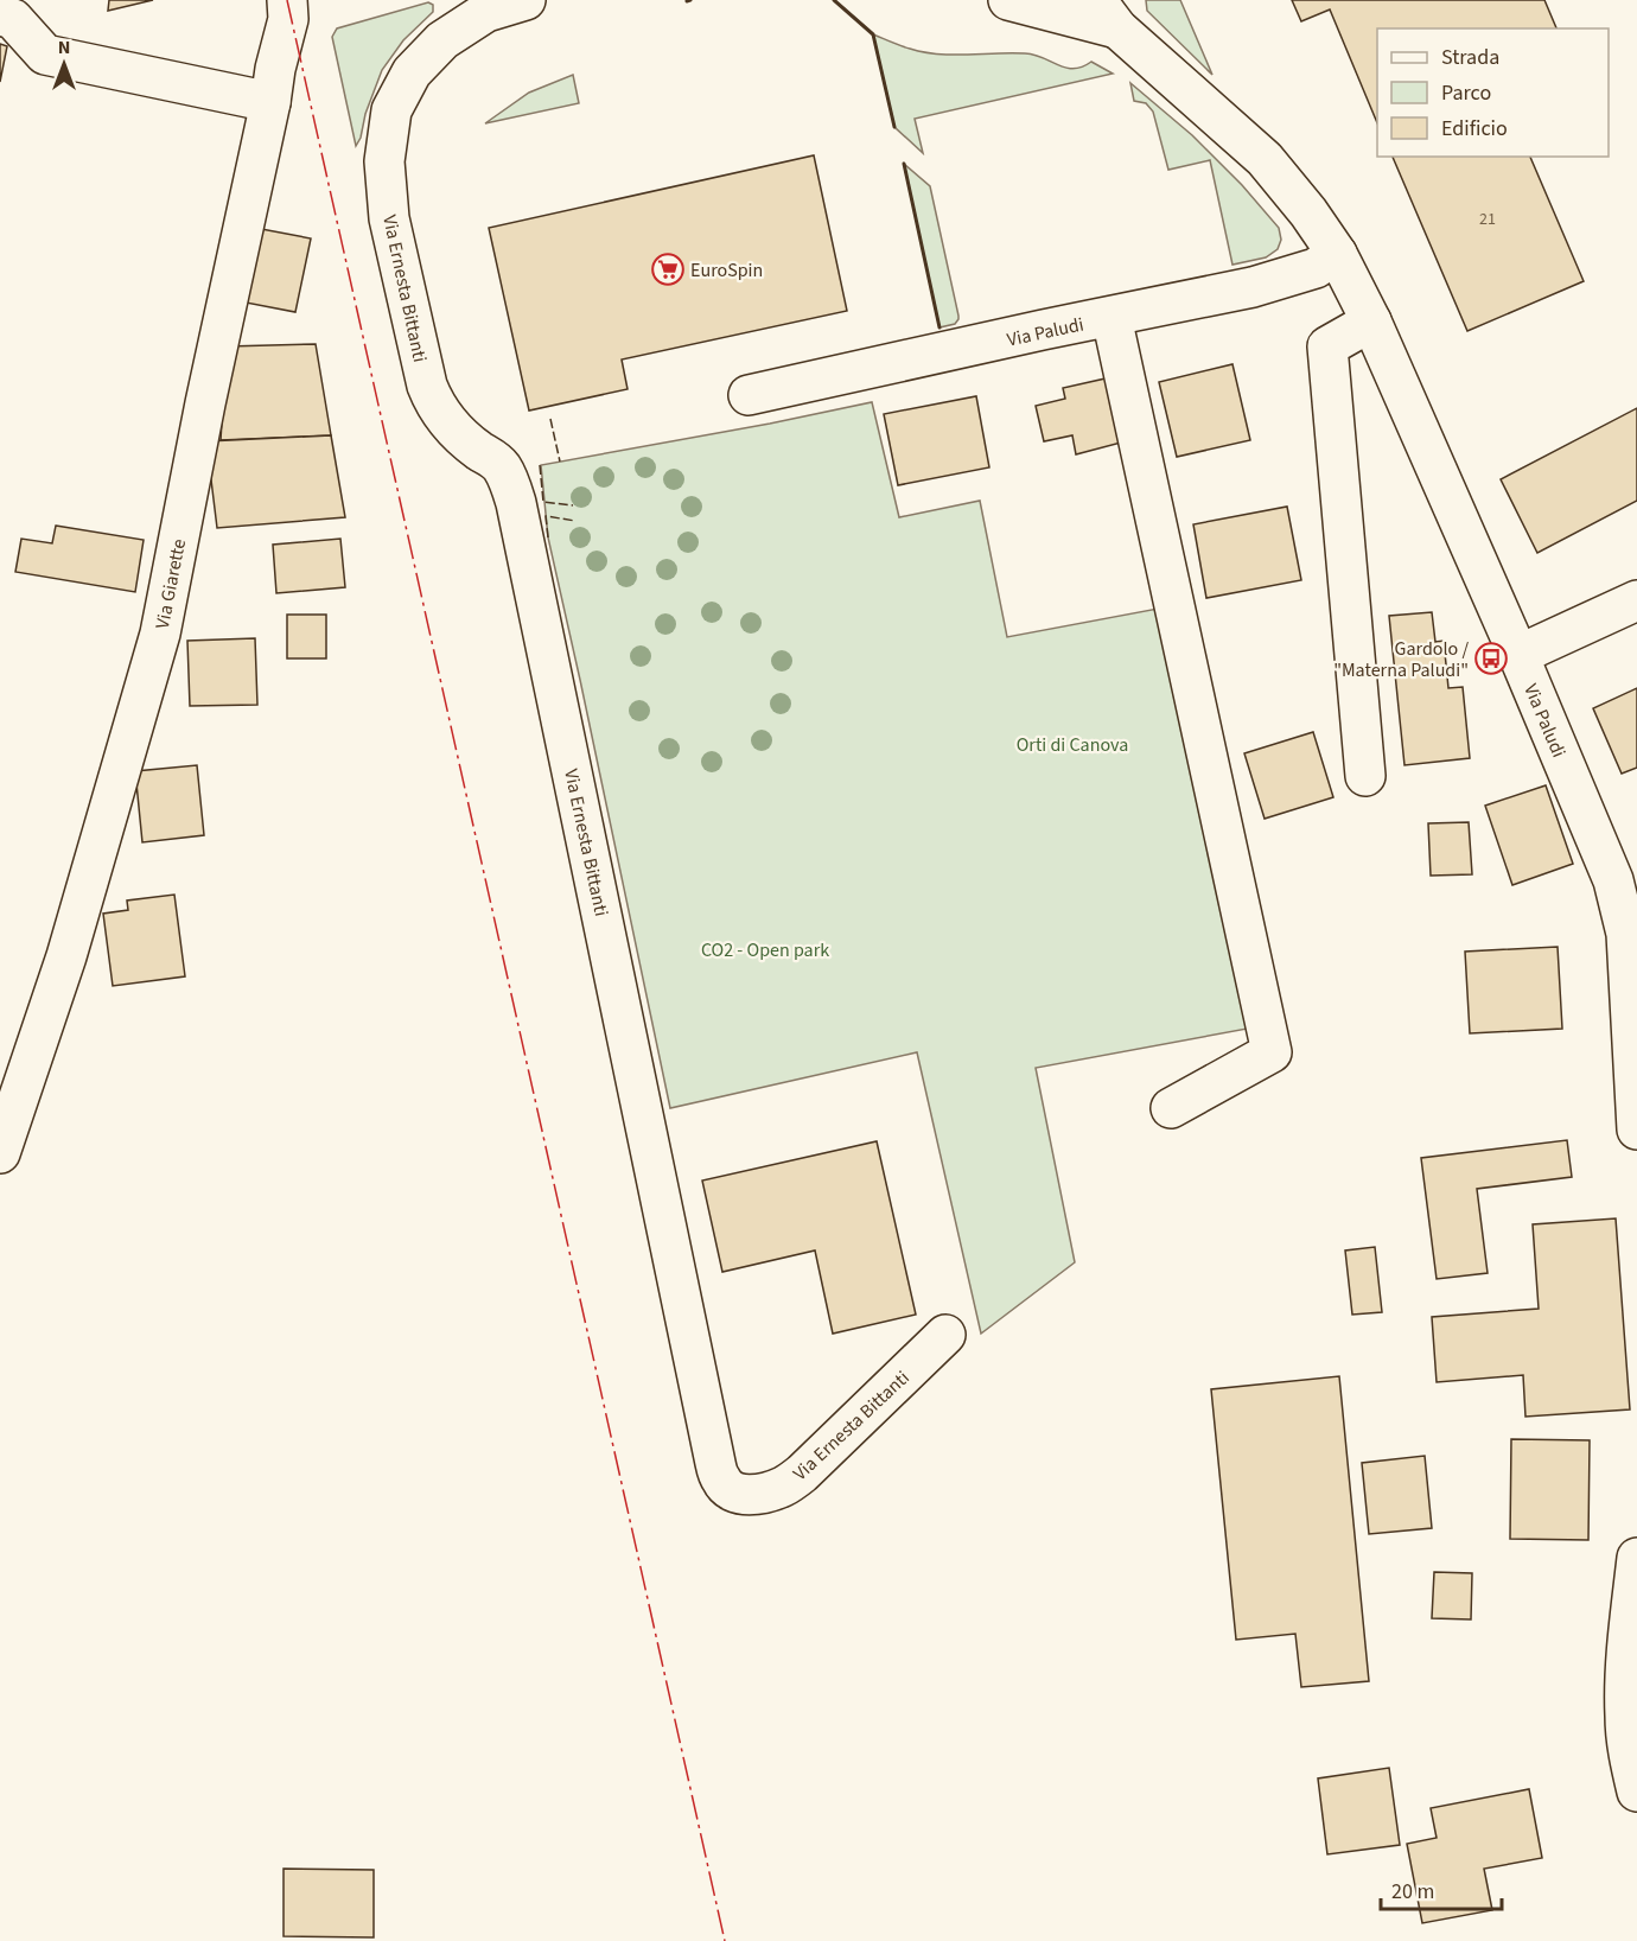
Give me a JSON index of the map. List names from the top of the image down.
{
  "streets": {
    "street": ["Via Ernesta Bittanti", "Via Paludi", "Via Giarette"]
  },
  "parks": ["Orti di Canova", "CO2 - Open park"],
  "places": {
    "supermarket": ["EuroSpin"],
    "bus stop": ["Gardolo / \"Materna Paludi\""]
  },
  "house_numbers": ["21"],
  "legend": ["Strada", "Parco", "Edificio"],
  "scale_bar": "20 m",
  "north": "top"
}
